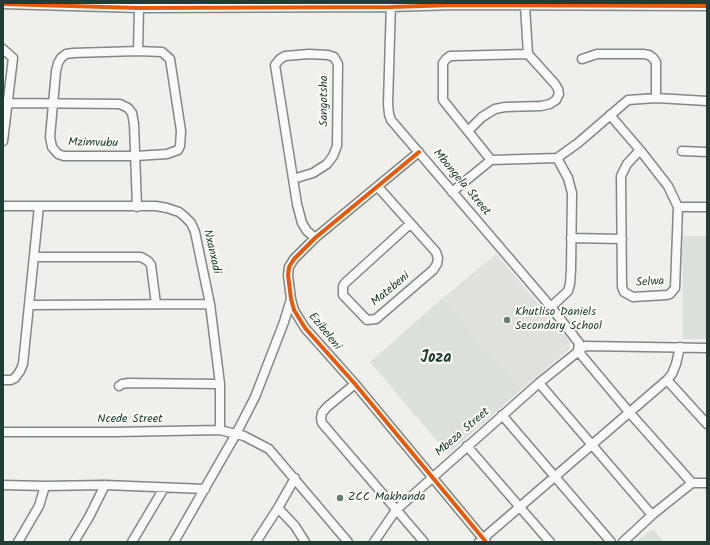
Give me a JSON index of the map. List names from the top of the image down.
{
  "streets": {
    "street": [
      "Sangotsha",
      "Mzimvubu",
      "Mbongela Street",
      "Nxanxadi",
      "Selwa",
      "Matebeni",
      "Ezibeleni",
      "Ncede Street",
      "Mbeza Street"
    ]
  },
  "crossings": [
    ["Sangotsha", "Ezibeleni"],
    ["Mbongela Street", "Ezibeleni"],
    ["Mbongela Street", "Mbeza Street"],
    ["Nxanxadi", "Ncede Street"],
    ["Matebeni", "Ezibeleni"],
    ["Ezibeleni", "Mbeza Street"]
  ],
  "districts": ["Joza"],
  "places": ["Khutliso Daniels Secondary School", "ZCC Makhanda"]
}
